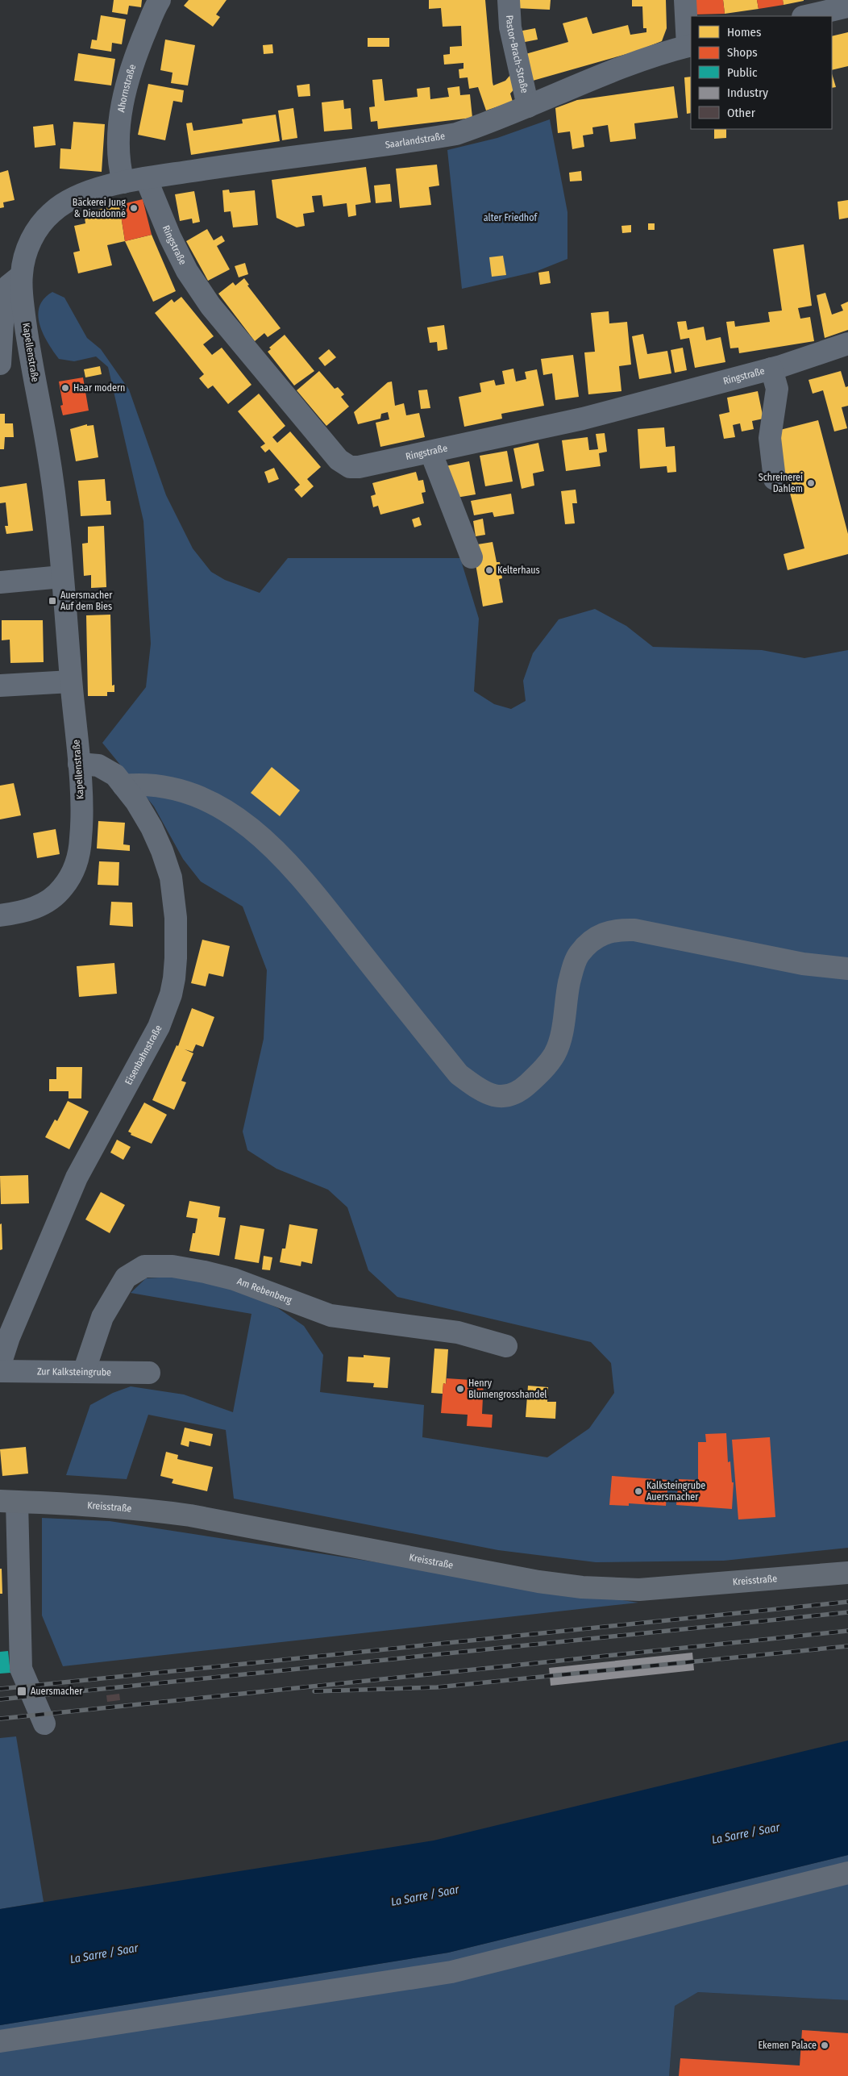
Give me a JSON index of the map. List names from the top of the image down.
{
  "streets": {
    "main road": ["Kreisstraße"],
    "street": [
      "Pastor-Brach-Straße",
      "Ahornstraße",
      "Saarlandstraße",
      "Ringstraße",
      "Kapellenstraße",
      "Eisenbahnstraße",
      "Am Rebenberg",
      "Zur Kalksteingrube"
    ]
  },
  "crossings": [
    ["Pastor-Brach-Straße", "Saarlandstraße"],
    ["Ahornstraße", "Saarlandstraße"],
    ["Ahornstraße", "Kapellenstraße"],
    ["Saarlandstraße", "Ringstraße"],
    ["Saarlandstraße", "Kapellenstraße"],
    ["Kapellenstraße", "Eisenbahnstraße"],
    ["Am Rebenberg", "Zur Kalksteingrube"]
  ],
  "water": ["La Sarre / Saar"],
  "parks": ["alter Friedhof"],
  "places": {
    "other": [
      "Bäckerei Jung & Dieudonné",
      "Haar modern",
      "Schreinerei Dahlem",
      "Kelterhaus",
      "Henry Blumengrosshandel",
      "Kalksteingrube Auersmacher",
      "Ekemen Palace"
    ],
    "transit": ["Auersmacher Auf dem Bies", "Auersmacher"]
  },
  "legend": [
    "Homes",
    "Shops",
    "Public",
    "Industry",
    "Other"
  ]
}
